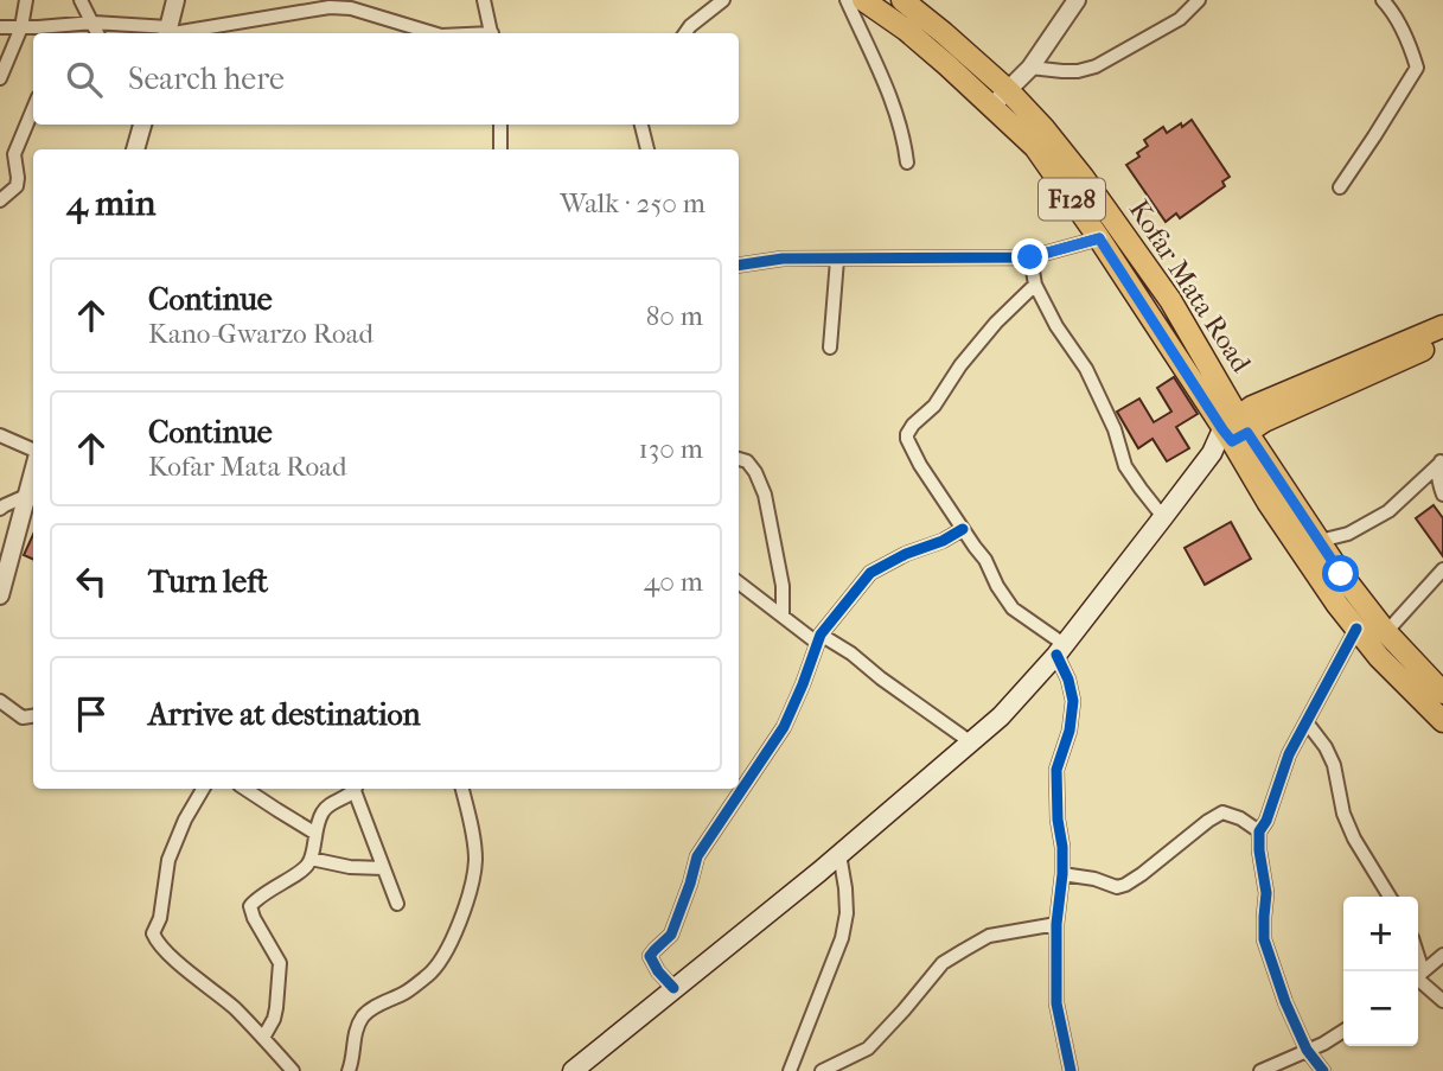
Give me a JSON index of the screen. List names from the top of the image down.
{
  "streets": {
    "main road": ["F128", "Kofar Mata Road"]
  },
  "crossings": [
    ["F128", "Kofar Mata Road"]
  ],
  "page": {
    "search": "Search here",
    "heading": ["4 min", "Walk · 250 m"],
    "list": [
      ["Continue", "Kano-Gwarzo Road", "80 m"],
      ["Continue", "Kofar Mata Road", "130 m"],
      ["Turn left", "40 m"],
      "Arrive at destination"
    ],
    "map_buttons": ["+", "−"]
  }
}
